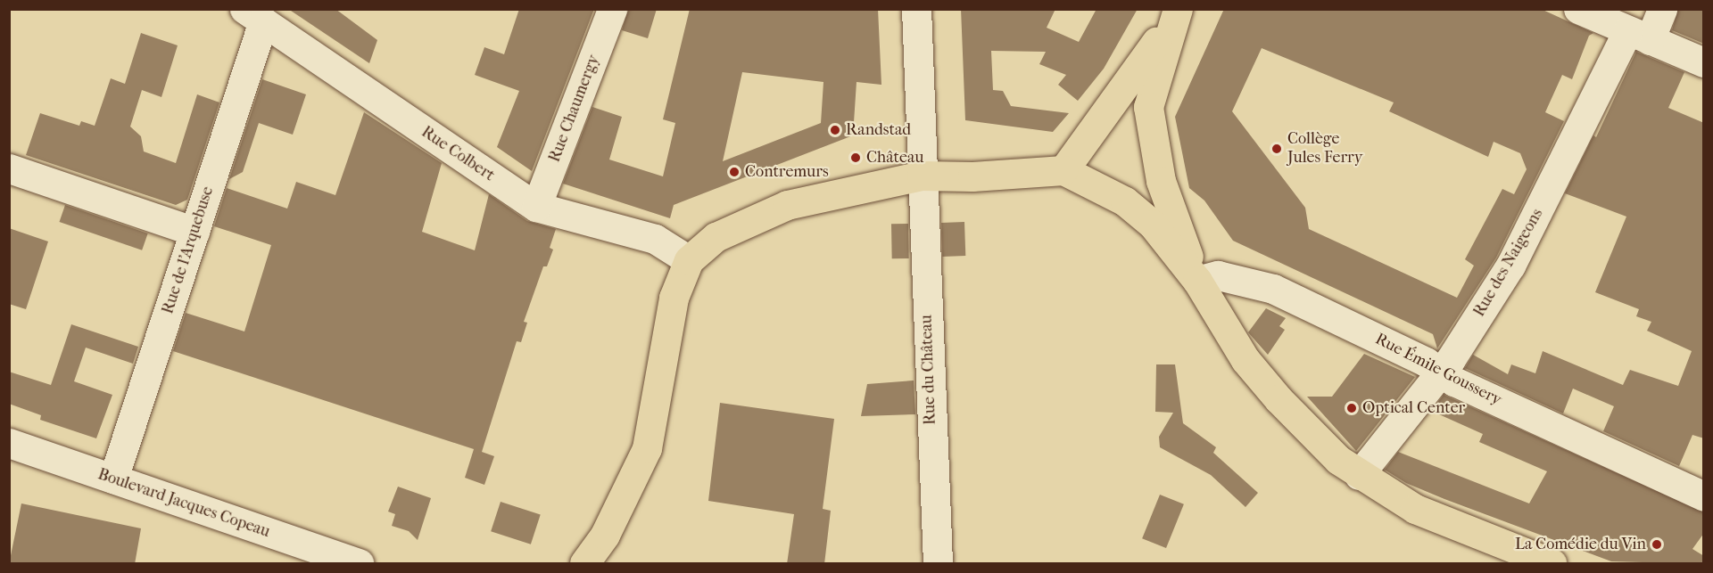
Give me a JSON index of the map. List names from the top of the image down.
{
  "streets": {
    "street": [
      "Rue Chaumergy",
      "Rue Colbert",
      "Rue de l'Arquebuse",
      "Rue des Naigeons",
      "Rue du Château",
      "Rue Émile Goussery",
      "Boulevard Jacques Copeau"
    ]
  },
  "crossings": [
    ["Rue Chaumergy", "Rue Colbert"],
    ["Rue Colbert", "Rue de l'Arquebuse"],
    ["Rue de l'Arquebuse", "Boulevard Jacques Copeau"],
    ["Rue des Naigeons", "Rue Émile Goussery"]
  ],
  "places": [
    "Randstad",
    "Collège Jules Ferry",
    "Château",
    "Contremurs",
    "Optical Center",
    "La Comédie du Vin"
  ]
}
